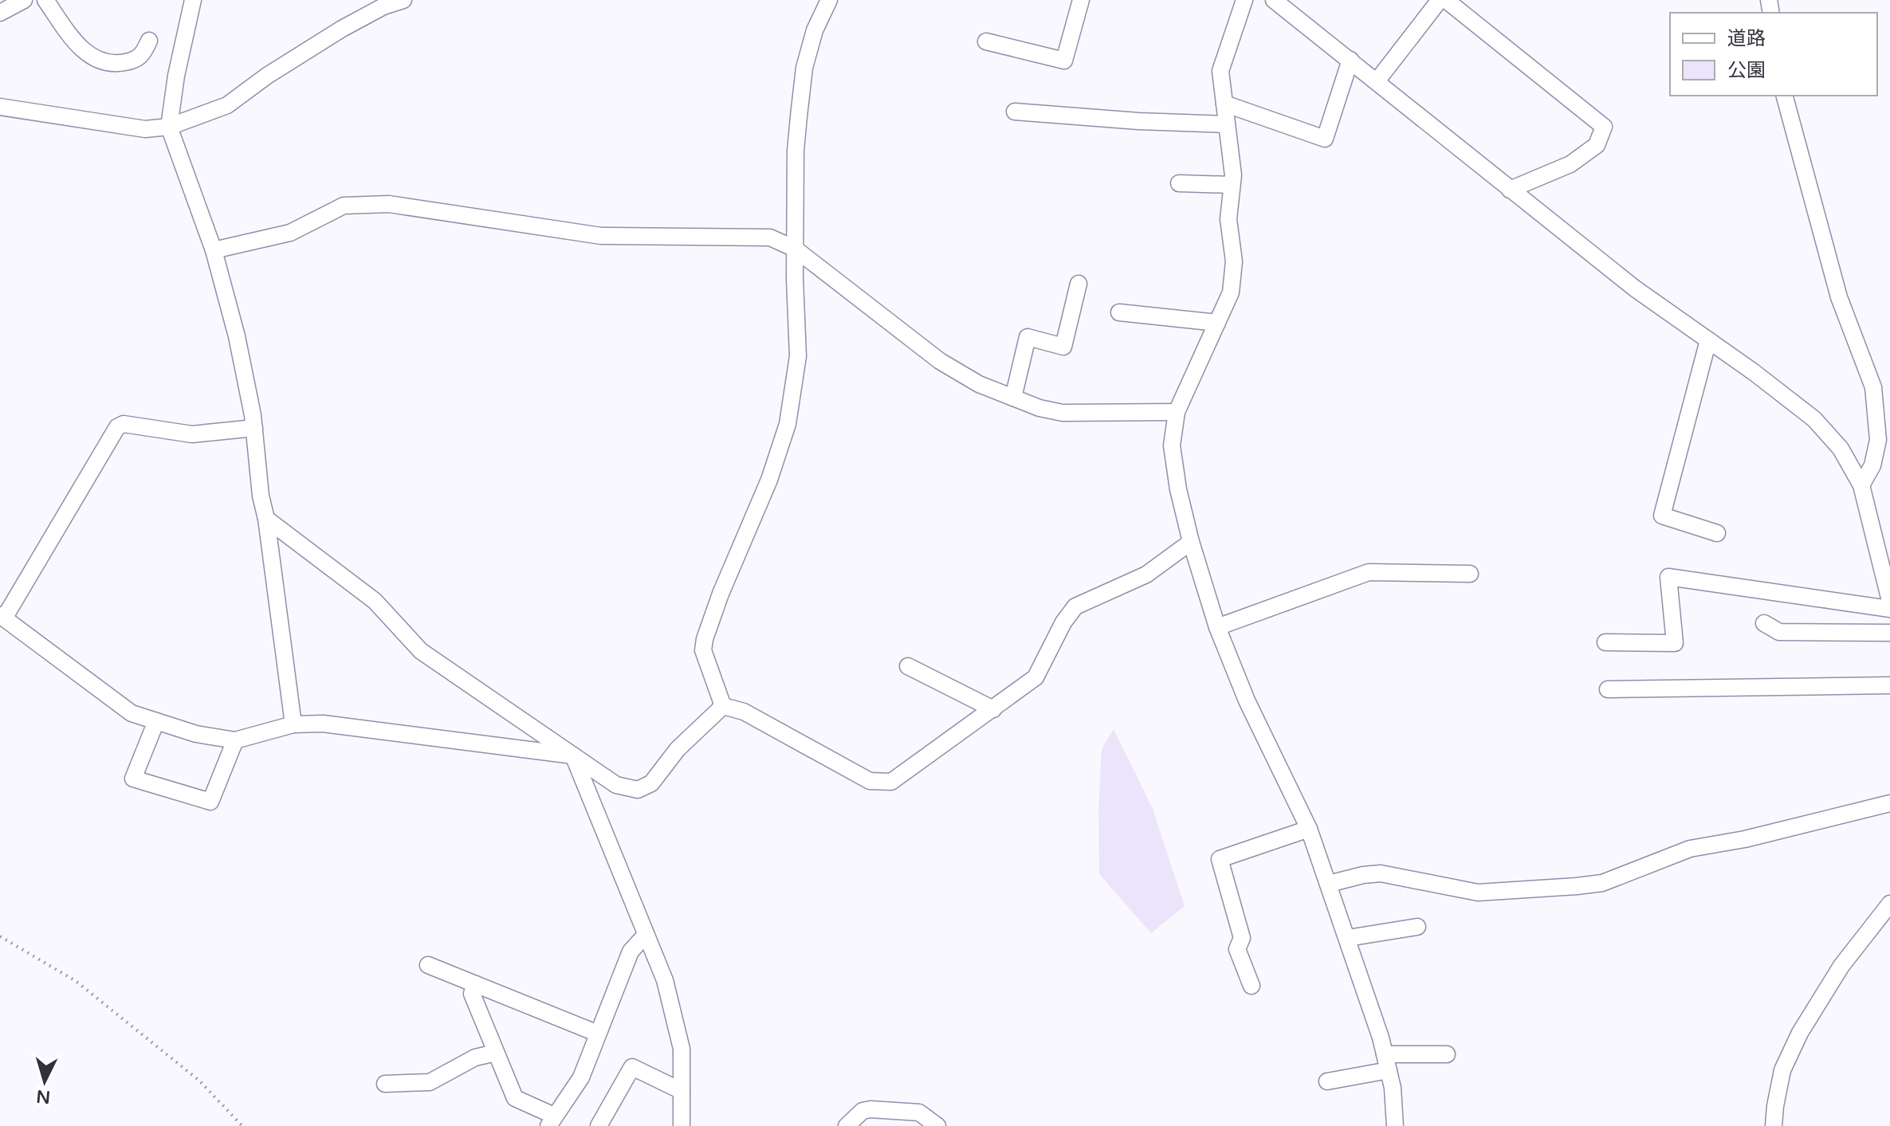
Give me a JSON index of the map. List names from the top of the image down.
{
  "legend": ["道路", "公園"],
  "north": "bottom"
}
